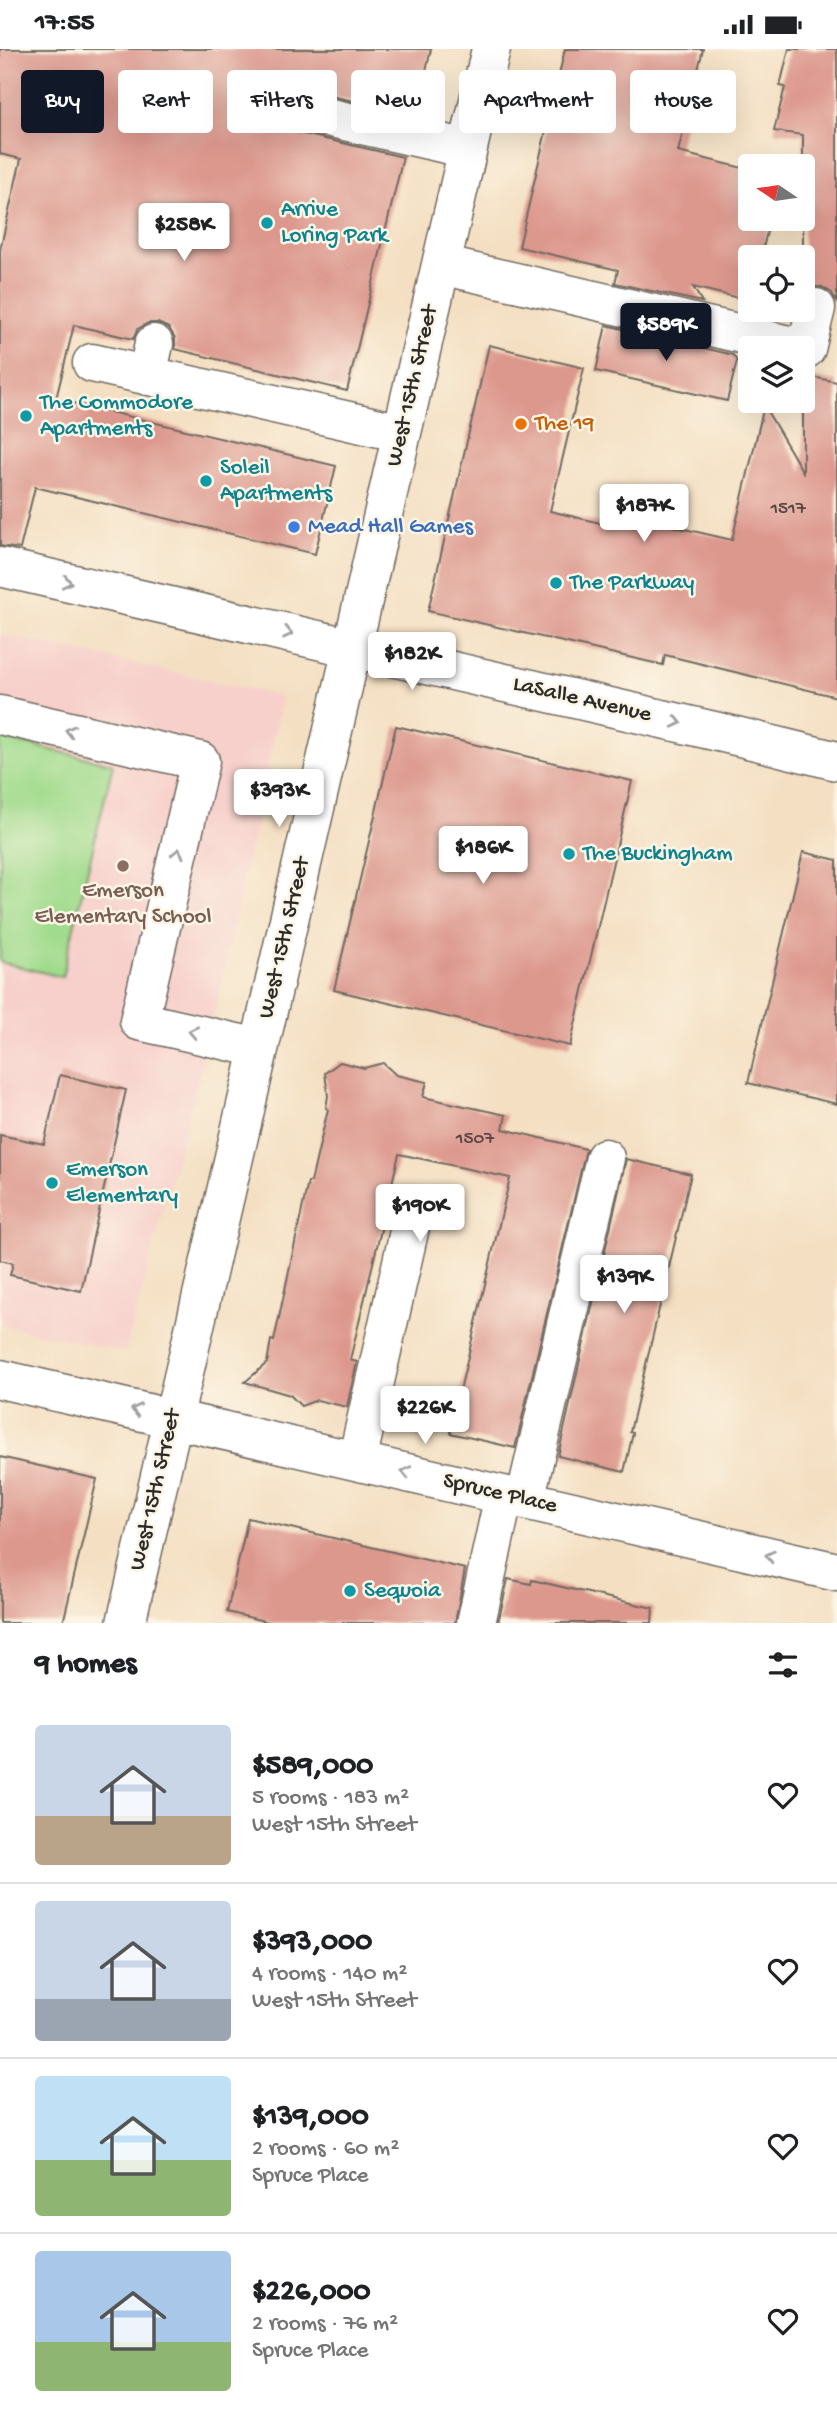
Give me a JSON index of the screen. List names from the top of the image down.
{
  "streets": {
    "street": ["West 15th Street", "LaSalle Avenue", "Spruce Place"]
  },
  "crossings": [
    ["West 15th Street", "LaSalle Avenue"],
    ["West 15th Street", "Spruce Place"]
  ],
  "one_way": ["Spruce Place"],
  "places": [
    "Arrive Loring Park",
    "The Commodore Apartments",
    "The 19",
    "Soleil Apartments",
    "Mead Hall Games",
    "The Parkway",
    "The Buckingham",
    "Emerson Elementary School",
    "Emerson Elementary",
    "Sequoia"
  ],
  "house_numbers": ["1517", "1507"],
  "north": "left",
  "page": {
    "status": "17:55",
    "chip": [
      "Buy",
      "Rent",
      "Filters",
      "New",
      "Apartment",
      "House"
    ],
    "price": [
      "$258K",
      "$589K",
      "$187K",
      "$182K",
      "$393K",
      "$186K",
      "$190K",
      "$139K",
      "$226K"
    ],
    "heading": "9 homes",
    "list": [
      {
        "name": "$589,000",
        "note": "5 rooms · 183 m² · West 15th Street"
      },
      {
        "name": "$393,000",
        "note": "4 rooms · 140 m² · West 15th Street"
      },
      {
        "name": "$139,000",
        "note": "2 rooms · 60 m² · Spruce Place"
      },
      {
        "name": "$226,000",
        "note": "2 rooms · 76 m² · Spruce Place"
      }
    ]
  }
}
